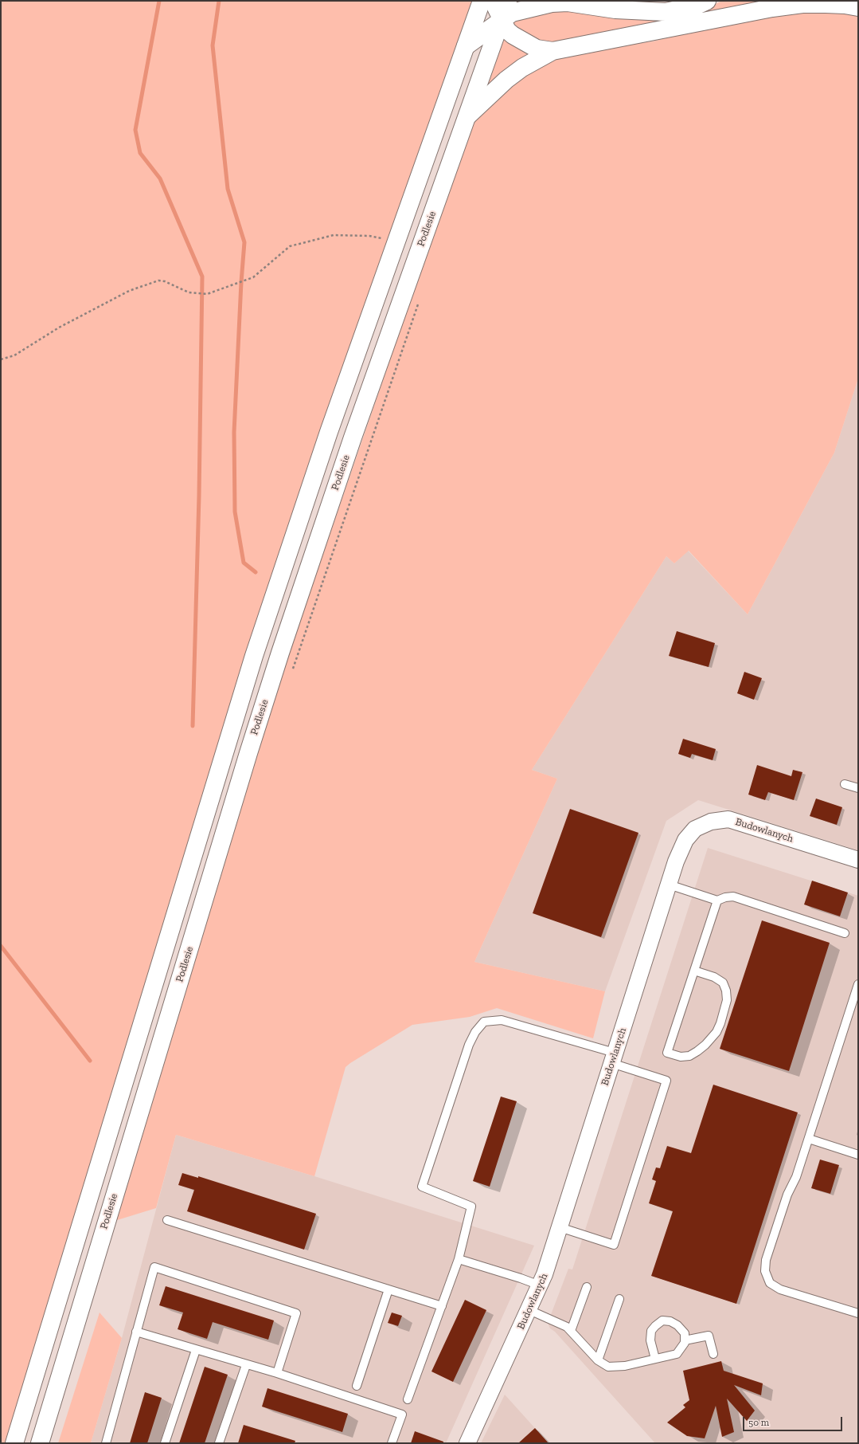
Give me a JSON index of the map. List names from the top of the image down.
{
  "streets": {
    "main road": ["Podlesie"],
    "street": ["Budowlanych"]
  },
  "scale_bar": "50 m"
}
